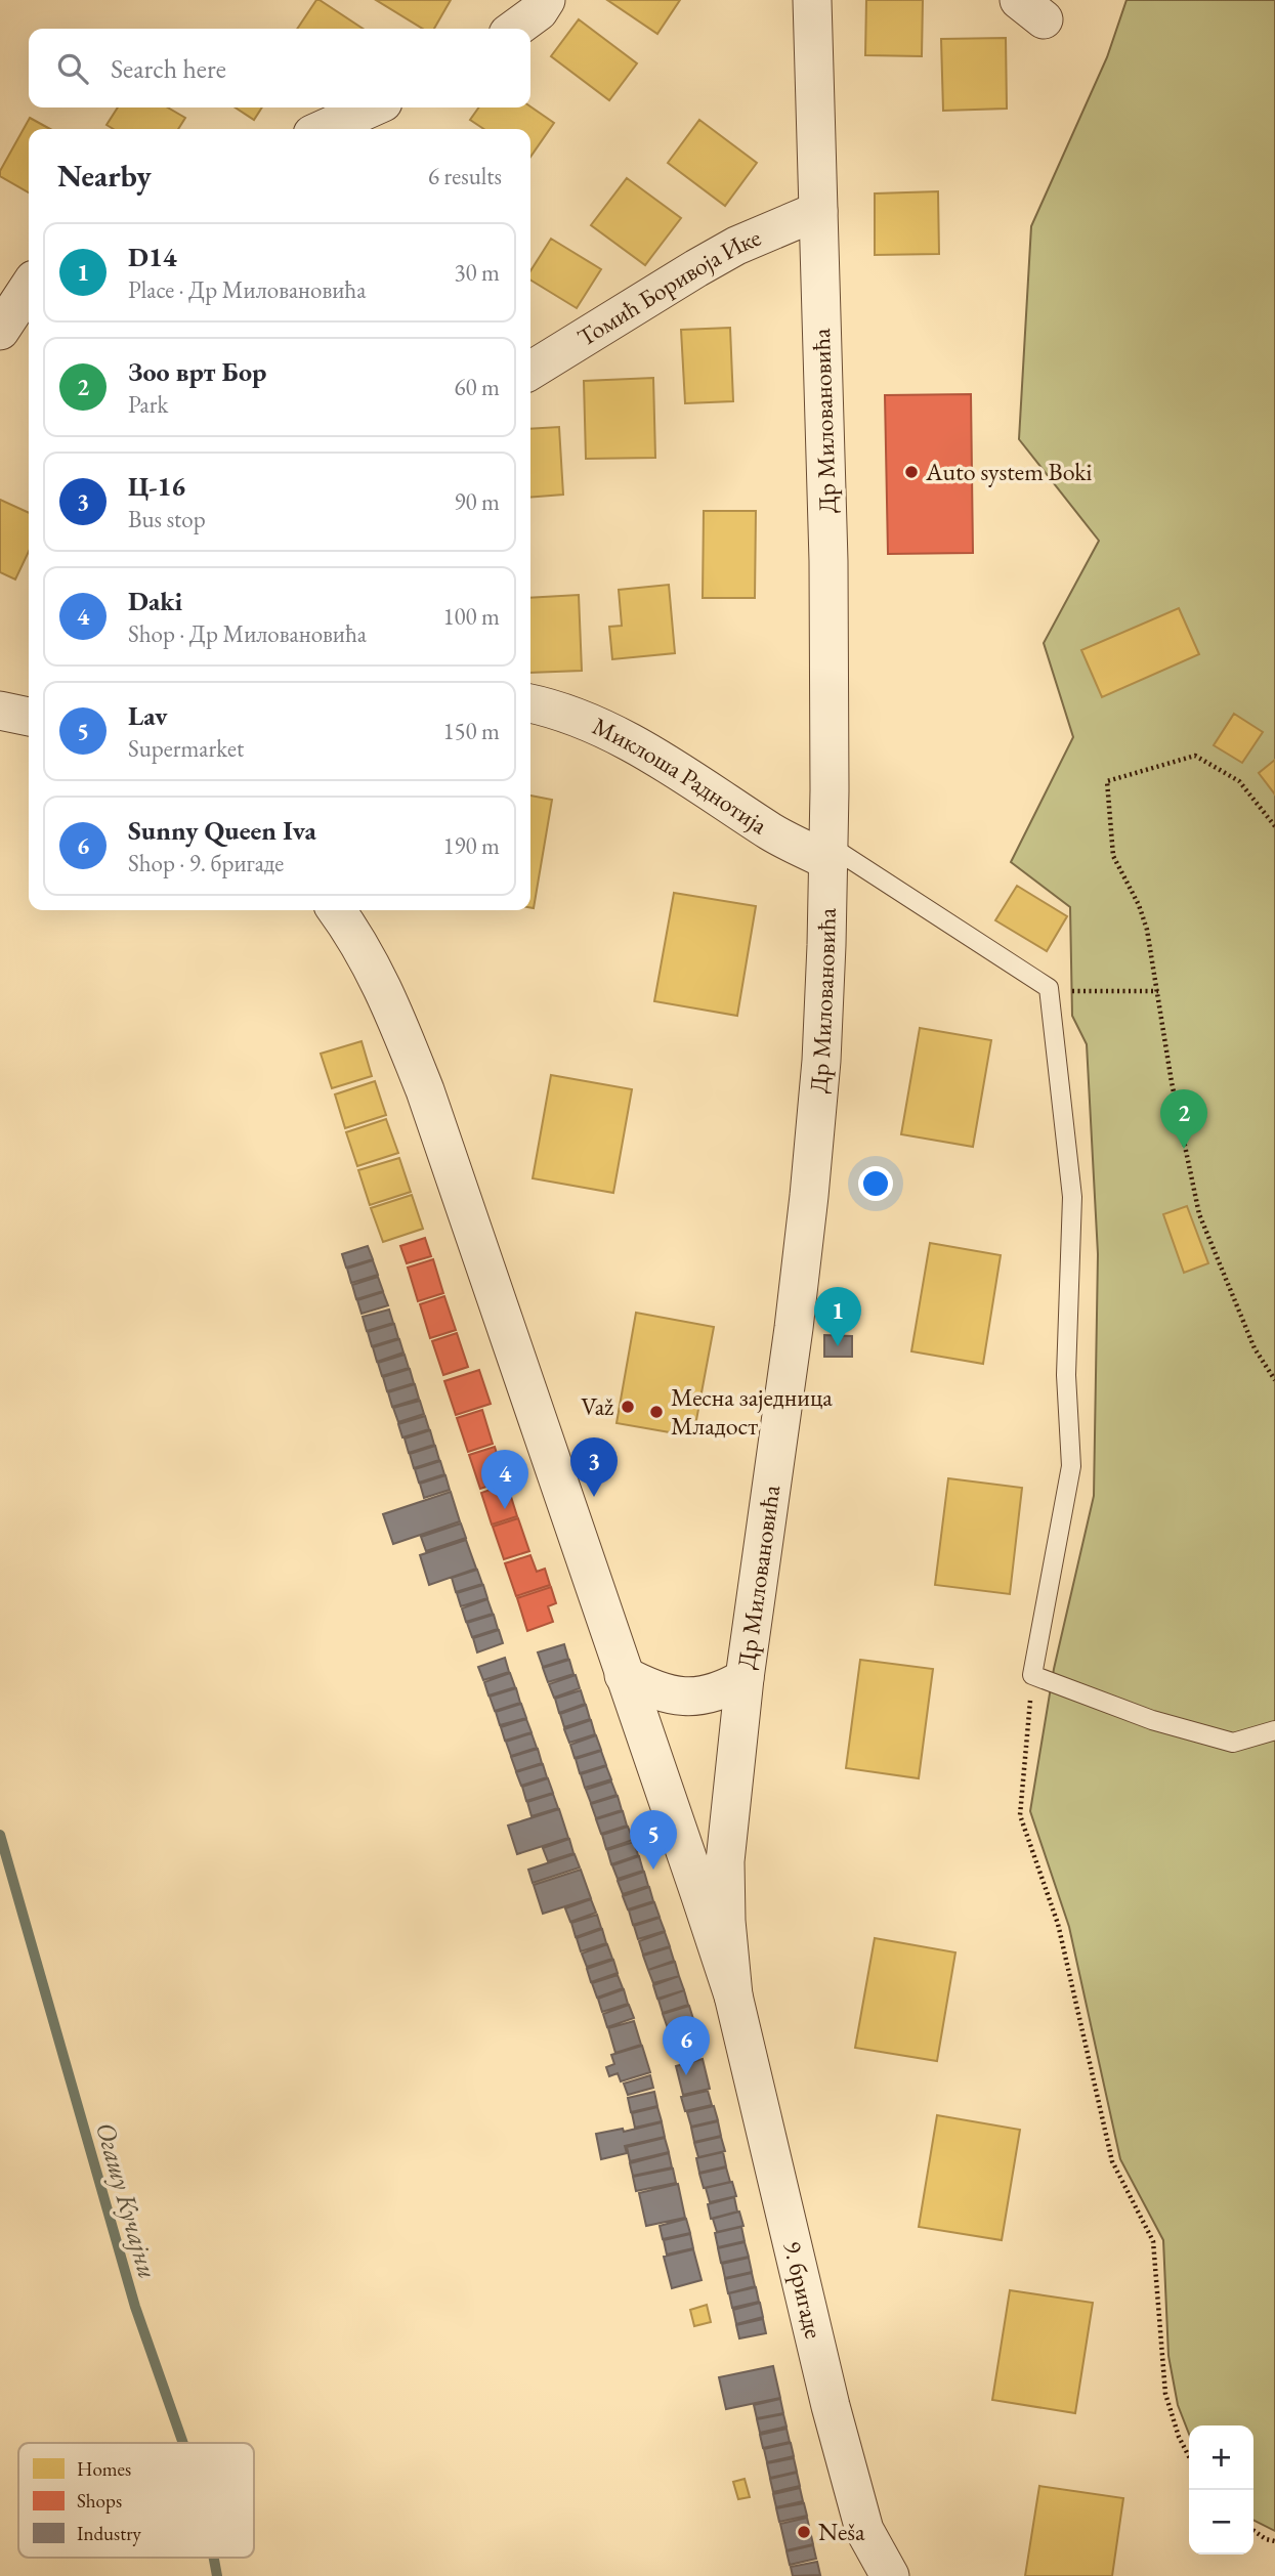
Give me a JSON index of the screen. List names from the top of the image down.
{
  "streets": {
    "street": [
      "Томић Боривоја Ике",
      "Др Миловановића",
      "Миклоша Раднотија",
      "9. бригаде"
    ]
  },
  "crossings": [
    ["Томић Боривоја Ике", "Др Миловановића"],
    ["Др Миловановића", "Миклоша Раднотија"],
    ["Др Миловановића", "9. бригаде"]
  ],
  "water": ["Огашу Кучајни"],
  "places": [
    "Auto system Boki",
    "Važ",
    "Месна заједница Младост",
    "Neša"
  ],
  "legend": ["Homes", "Shops", "Industry"],
  "page": {
    "search": "Search here",
    "heading": ["Nearby", "6 results"],
    "list": [
      {
        "mark": "1",
        "name": "D14",
        "note": "Place · Др Миловановића",
        "value": "30 m"
      },
      {
        "mark": "2",
        "name": "Зоо врт Бор",
        "note": "Park",
        "value": "60 m"
      },
      {
        "mark": "3",
        "name": "Ц-16",
        "note": "Bus stop",
        "value": "90 m"
      },
      {
        "mark": "4",
        "name": "Daki",
        "note": "Shop · Др Миловановића",
        "value": "100 m"
      },
      {
        "mark": "5",
        "name": "Lav",
        "note": "Supermarket",
        "value": "150 m"
      },
      {
        "mark": "6",
        "name": "Sunny Queen Iva",
        "note": "Shop · 9. бригаде",
        "value": "190 m"
      }
    ],
    "pins": [
      "2",
      "1",
      "3",
      "4",
      "5",
      "6"
    ],
    "map_buttons": ["+", "−"]
  }
}
